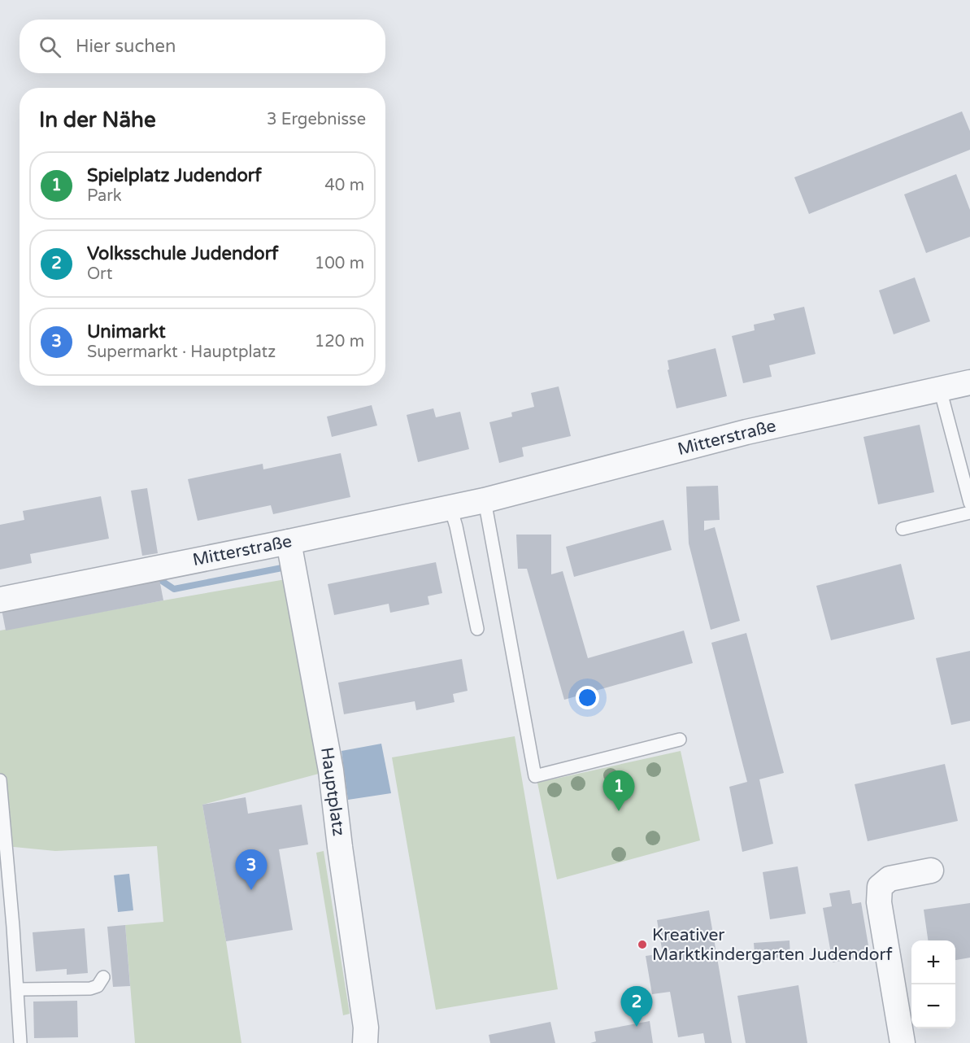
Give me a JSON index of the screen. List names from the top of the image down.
{
  "streets": {
    "street": ["Mitterstraße", "Hauptplatz"]
  },
  "crossings": [
    ["Mitterstraße", "Hauptplatz"]
  ],
  "places": ["Kreativer Marktkindergarten Judendorf"],
  "page": {
    "search": "Hier suchen",
    "heading": ["In der Nähe", "3 Ergebnisse"],
    "list": [
      {
        "mark": "1",
        "name": "Spielplatz Judendorf",
        "note": "Park",
        "value": "40 m"
      },
      {
        "mark": "2",
        "name": "Volksschule Judendorf",
        "note": "Ort",
        "value": "100 m"
      },
      {
        "mark": "3",
        "name": "Unimarkt",
        "note": "Supermarkt · Hauptplatz",
        "value": "120 m"
      }
    ],
    "pins": ["1", "3", "2"],
    "map_buttons": ["+", "−"]
  }
}
